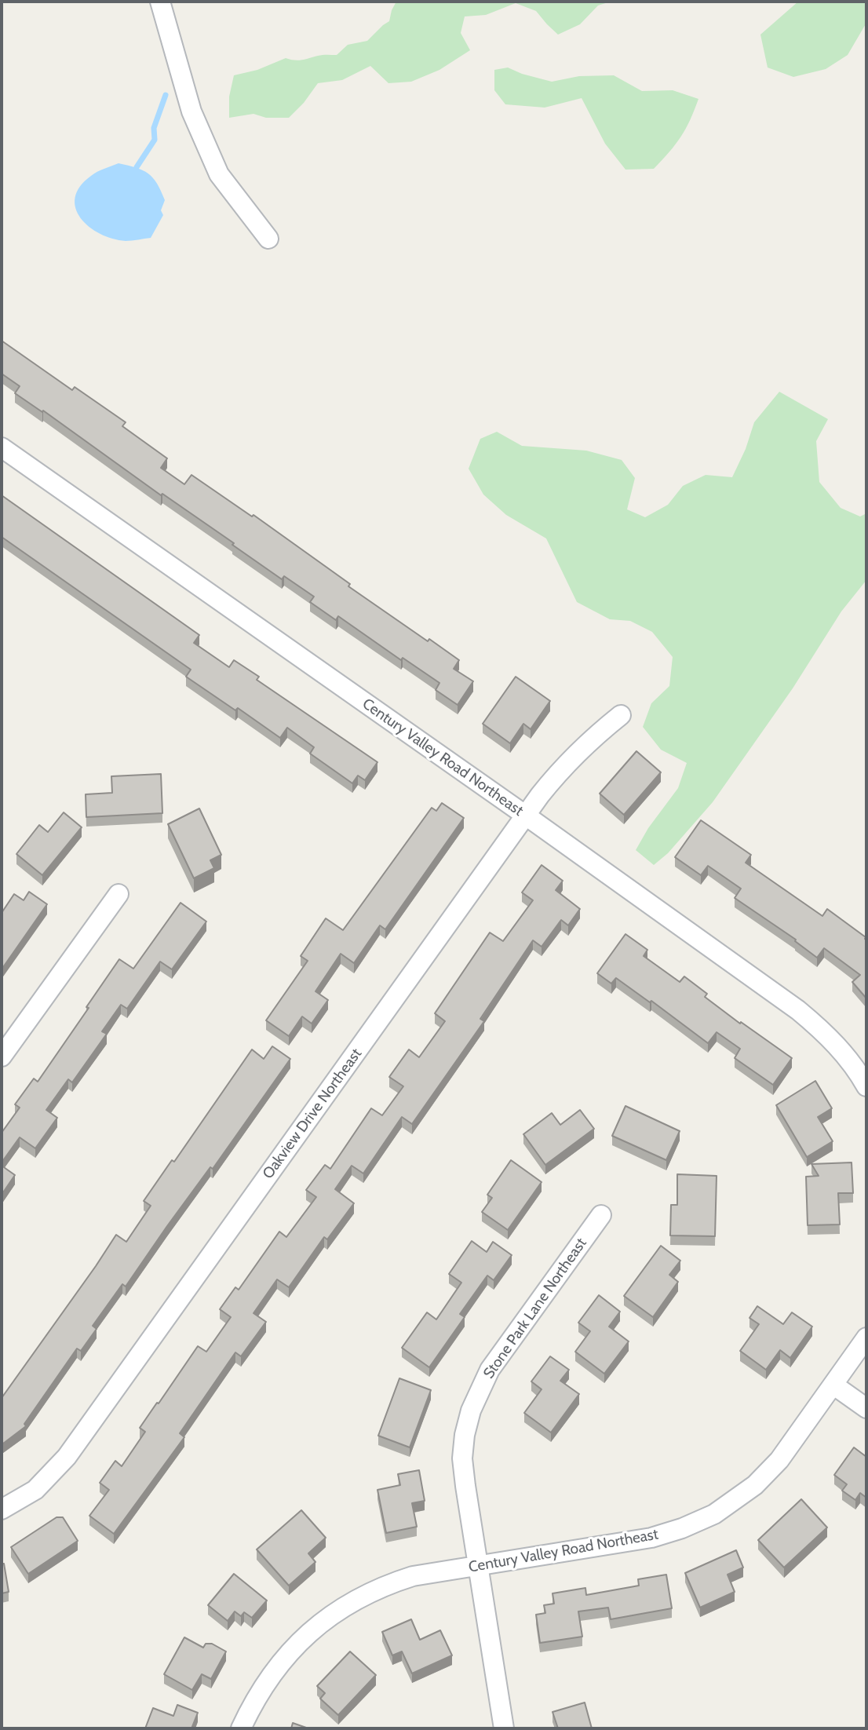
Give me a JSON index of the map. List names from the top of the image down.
{
  "streets": {
    "street": ["Century Valley Road Northeast", "Oakview Drive Northeast", "Stone Park Lane Northeast"]
  },
  "crossings": [
    ["Century Valley Road Northeast", "Oakview Drive Northeast"],
    ["Century Valley Road Northeast", "Stone Park Lane Northeast"]
  ]
}
